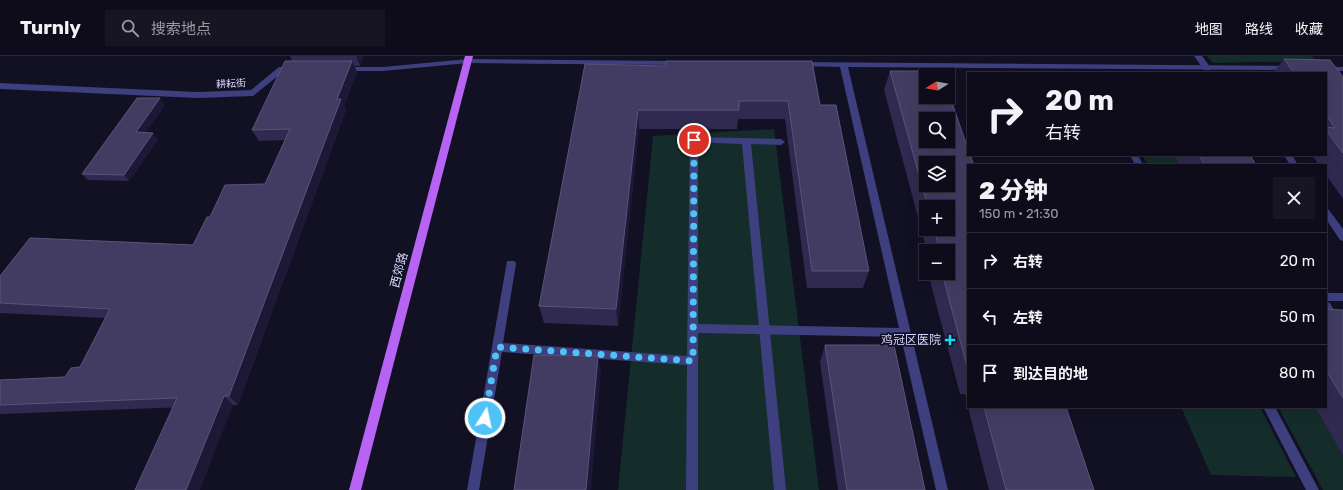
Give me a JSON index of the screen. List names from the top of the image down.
{
  "streets": {
    "main road": ["西郊路"],
    "street": ["耕耘街"]
  },
  "places": {
    "health": ["鸡冠区医院"]
  },
  "north": "left",
  "page": {
    "header": "Turnly",
    "search": "搜索地点",
    "nav": ["地图", "路线", "收藏"],
    "map_buttons": ["+", "−"],
    "turn": ["20 m", "右转"],
    "heading": ["2 分钟", "150 m · 21:30"],
    "list": [
      {
        "name": "右转",
        "value": "20 m"
      },
      {
        "name": "左转",
        "value": "50 m"
      },
      {
        "name": "到达目的地",
        "value": "80 m"
      }
    ]
  }
}
